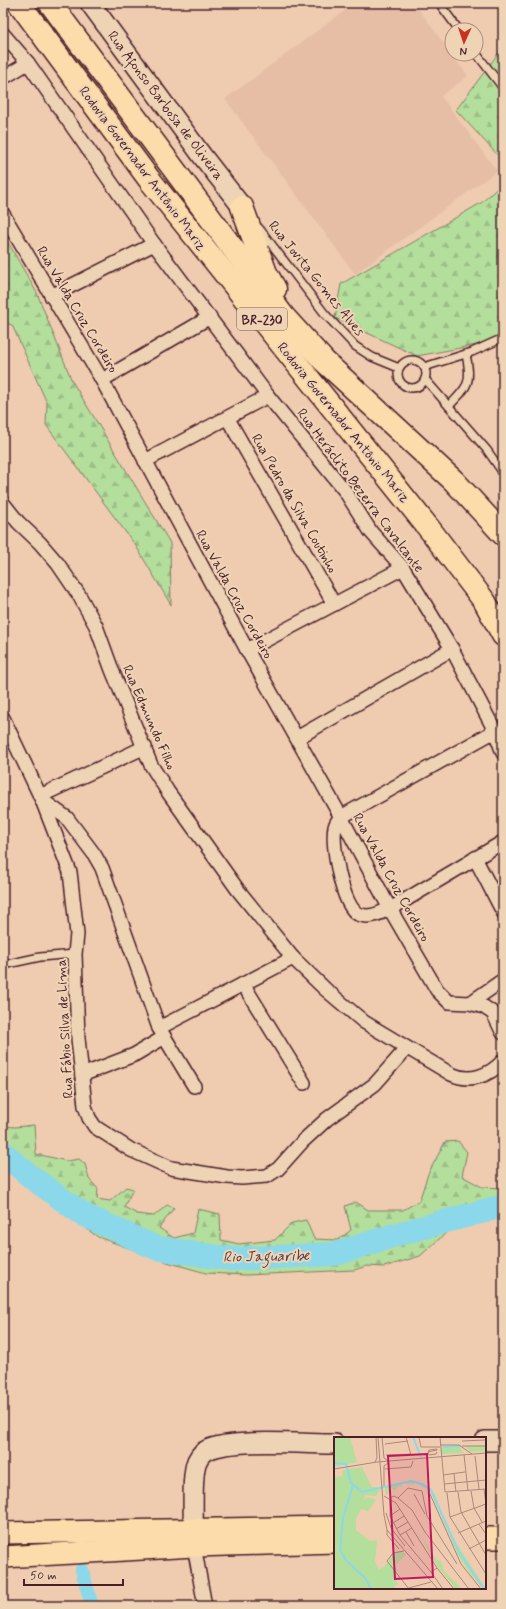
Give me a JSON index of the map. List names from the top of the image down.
{
  "streets": {
    "highway": ["Rodovia Governador Antônio Mariz", "BR-230"],
    "street": [
      "Rua Afonso Barbosa de Oliveira",
      "Rua Valda Cruz Cordeiro",
      "Rua Heráclito Bezerra Cavalcante",
      "Rua Pedro da Silva Coutinho",
      "Rua Edmundo Filho",
      "Rua Fábio Silva de Lima"
    ],
    "lane": ["Rua Jovita Gomes Alves"]
  },
  "crossings": [
    ["Rua Afonso Barbosa de Oliveira", "Rua Jovita Gomes Alves"],
    ["Rua Edmundo Filho", "Rua Fábio Silva de Lima"]
  ],
  "water": ["Rio Jaguaribe"],
  "scale_bar": "50 m",
  "north": "bottom"
}
